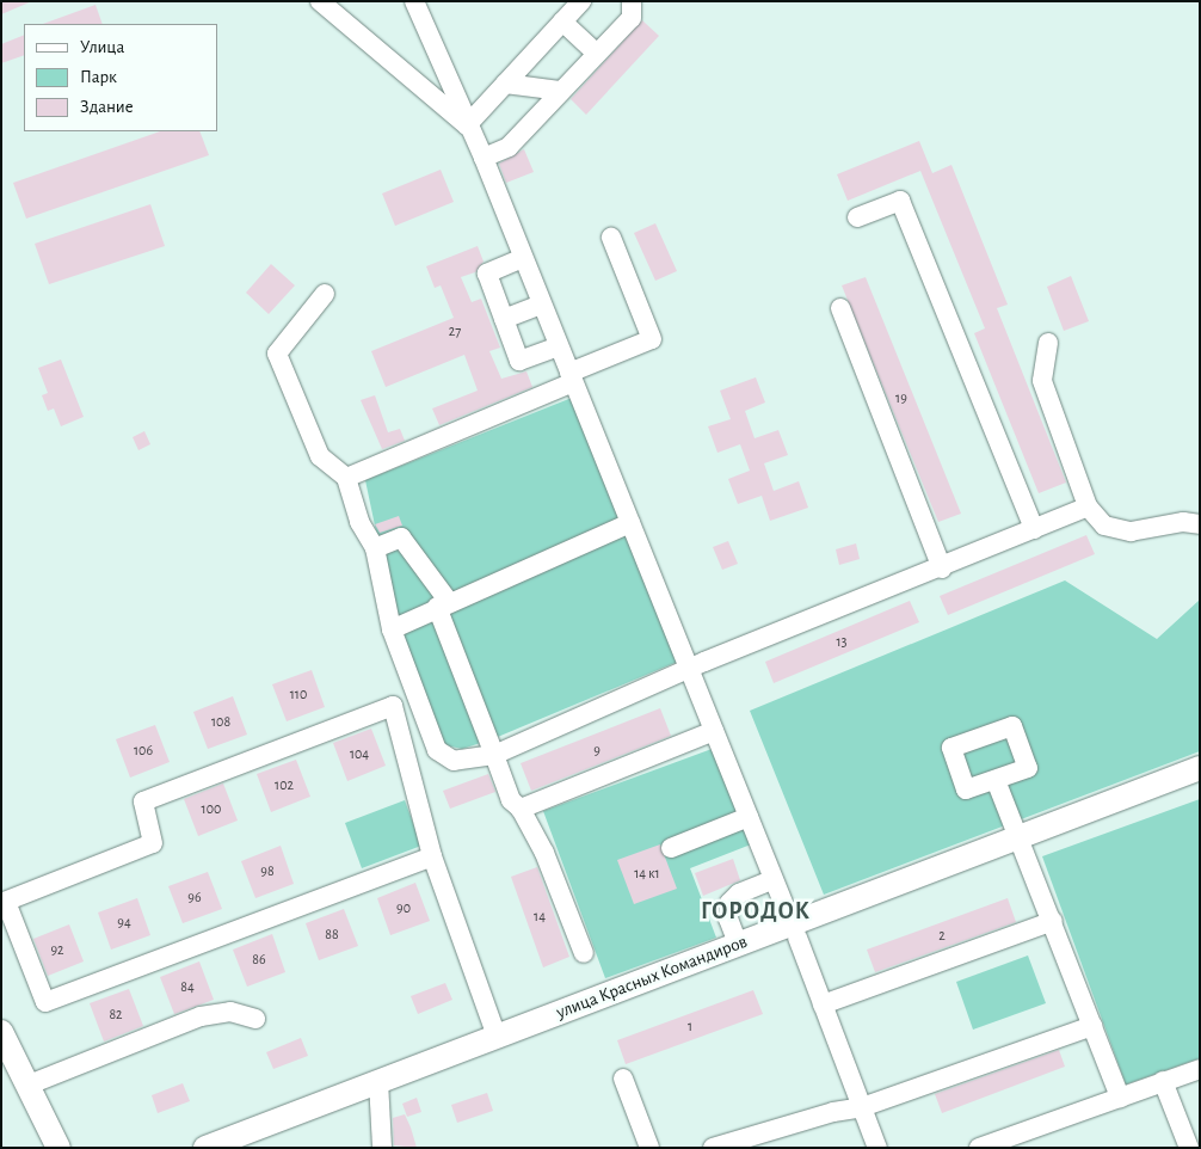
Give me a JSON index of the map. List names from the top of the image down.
{
  "streets": {
    "main road": ["улица Красных Командиров"]
  },
  "districts": ["ГОРОДОК"],
  "house_numbers": [
    "27",
    "19",
    "13",
    "110",
    "108",
    "106",
    "9",
    "104",
    "102",
    "100",
    "98",
    "14 к1",
    "96",
    "90",
    "14",
    "94",
    "88",
    "2",
    "92",
    "86",
    "84",
    "82",
    "1"
  ],
  "legend": ["Улица", "Парк", "Здание"]
}
